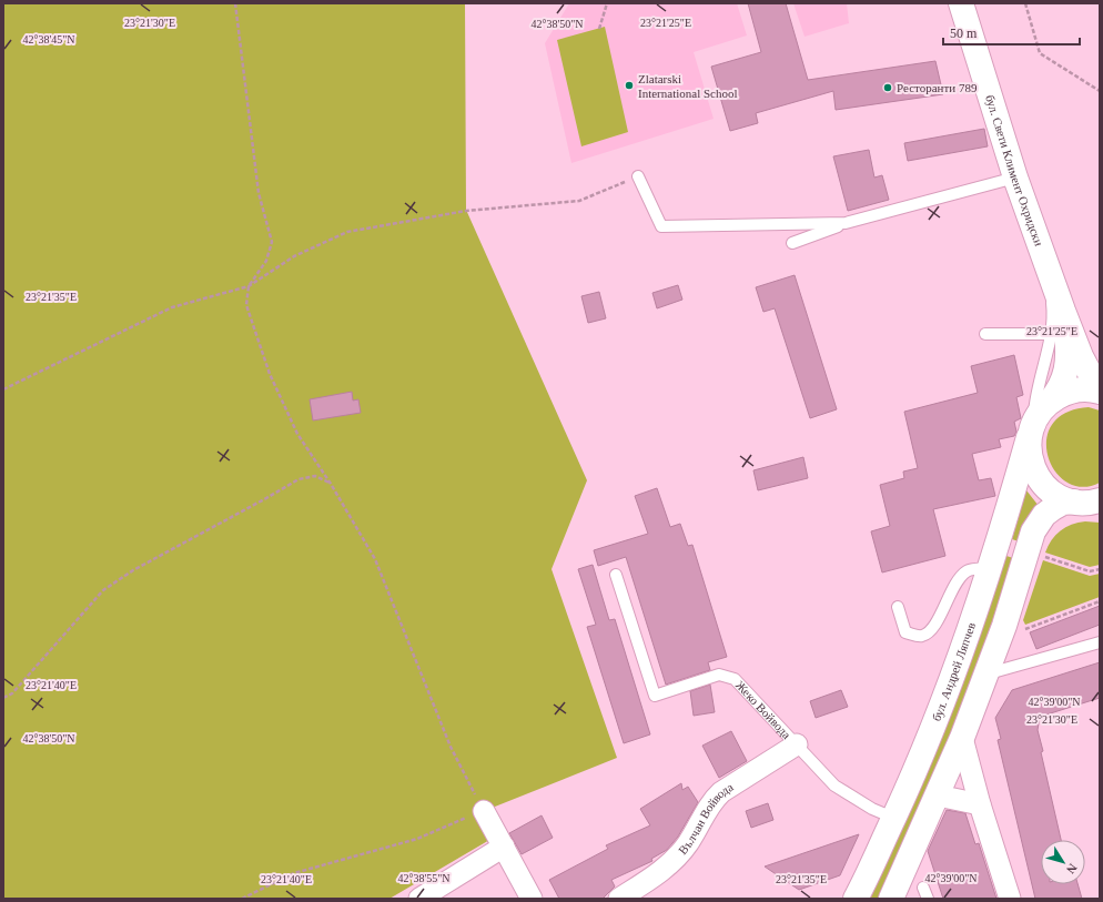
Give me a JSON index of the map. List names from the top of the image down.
{
  "streets": {
    "main road": ["бул. Свети Климент Охридски", "бул. Андрей Ляпчев"],
    "street": ["Вълчан Войвода"],
    "lane": ["Жеко Войвода"]
  },
  "crossings": [
    ["бул. Свети Климент Охридски", "бул. Андрей Ляпчев"],
    ["бул. Андрей Ляпчев", "Жеко Войвода"],
    ["Жеко Войвода", "Вълчан Войвода"]
  ],
  "places": ["Zlatarski International School", "Ресторанти 789"],
  "scale_bar": "50 m",
  "north": "bottom right",
  "coordinates": [
    "23°21'30\"E",
    "23°21'25\"E",
    "42°38'50\"N",
    "42°38'45\"N",
    "23°21'35\"E",
    "23°21'40\"E",
    "42°39'00\"N",
    "42°38'55\"N"
  ]
}
